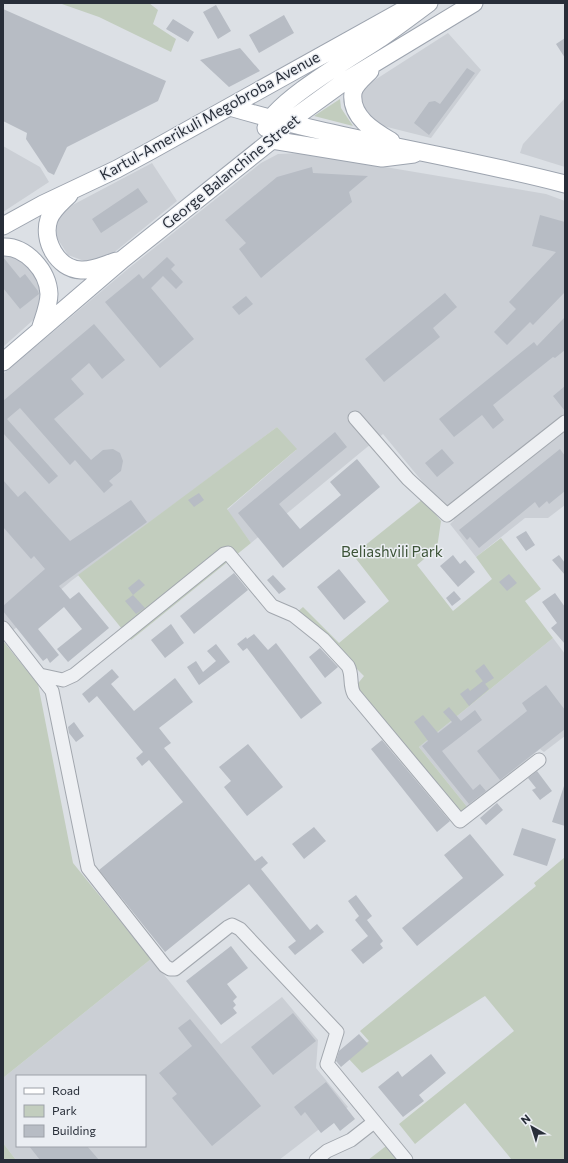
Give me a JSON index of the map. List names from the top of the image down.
{
  "streets": {
    "main road": ["Kartul-Amerikuli Megobroba Avenue", "George Balanchine Street"]
  },
  "parks": ["Beliashvili Park"],
  "legend": ["Road", "Park", "Building"],
  "north": "top left"
}
